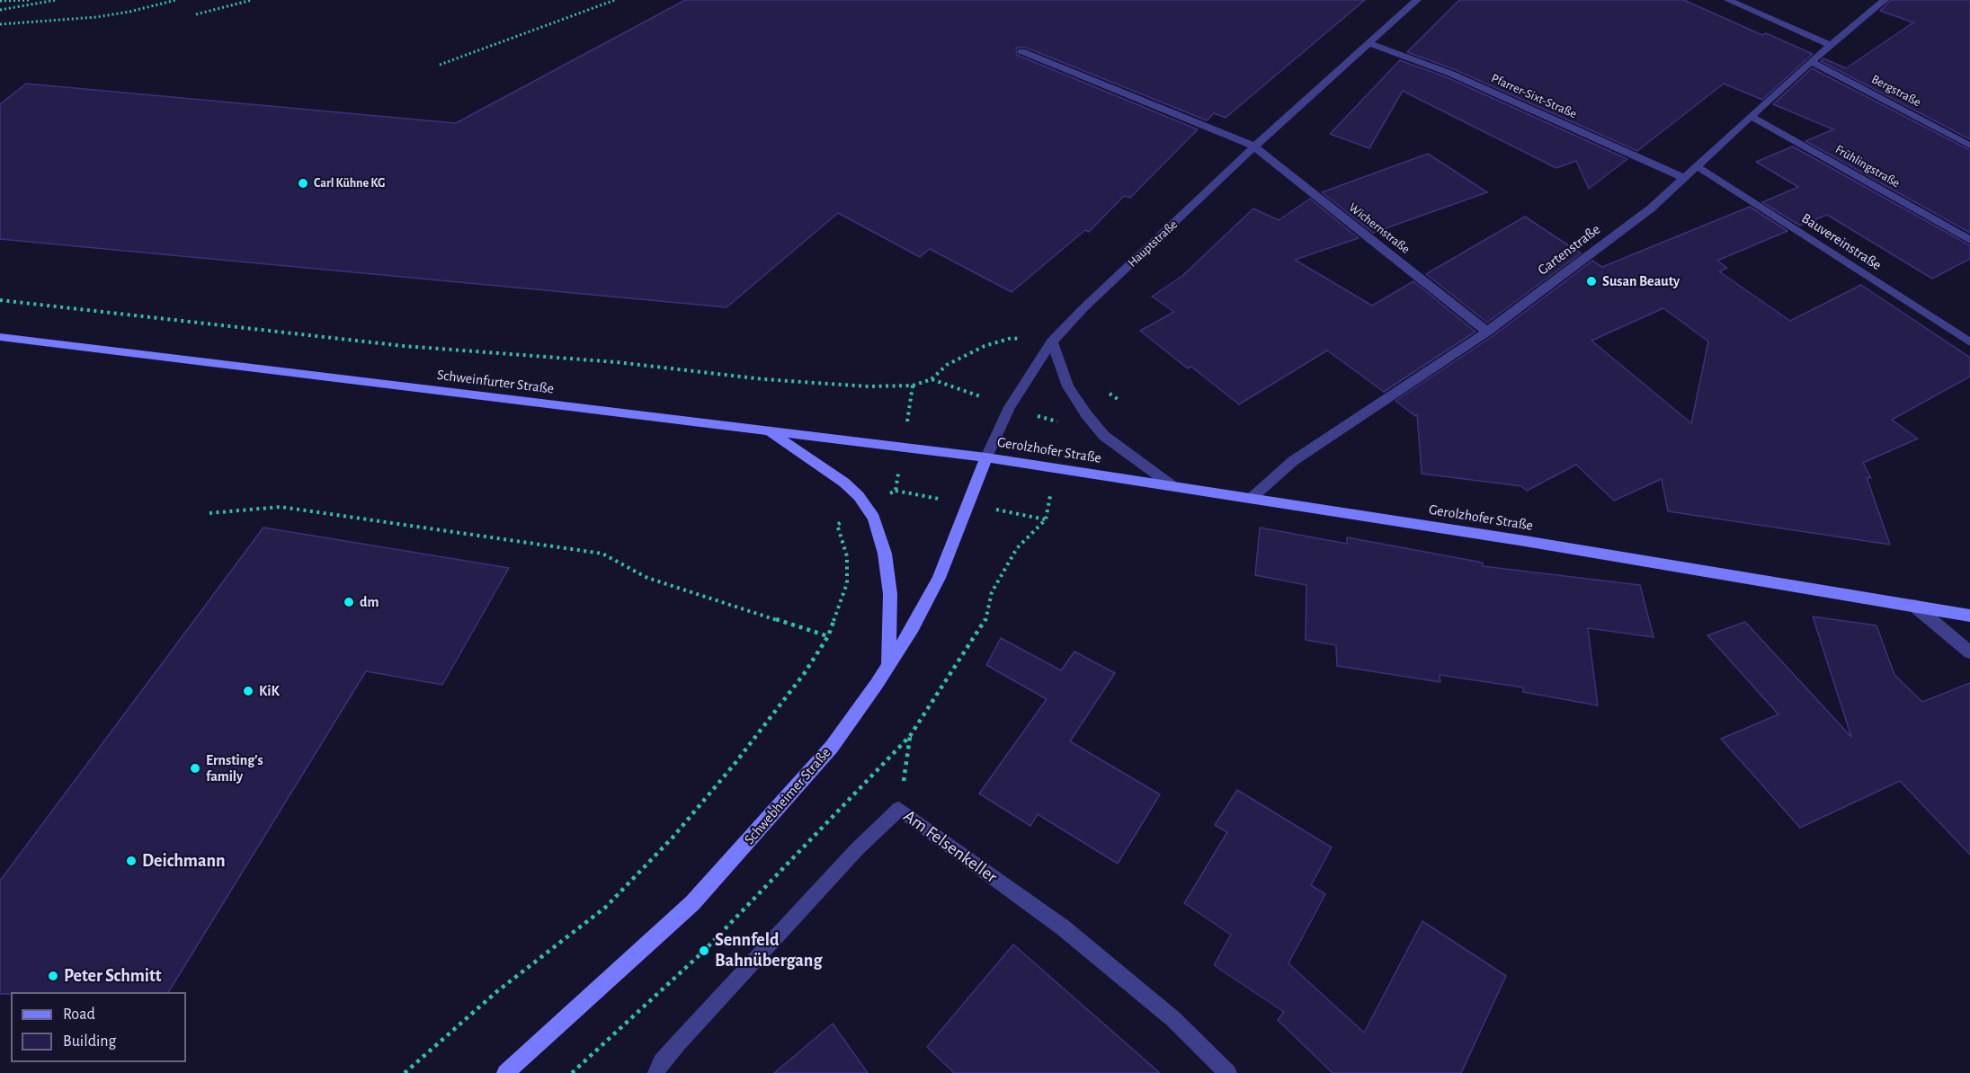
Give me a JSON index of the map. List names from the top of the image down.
{
  "streets": {
    "main road": ["Schweinfurter Straße", "Gerolzhofer Straße", "Schwebheimer Straße"],
    "street": [
      "Bergstraße",
      "Pfarrer-Sixt-Straße",
      "Frühlingstraße",
      "Wichernstraße",
      "Bauvereinstraße",
      "Hauptstraße",
      "Gartenstraße",
      "Am Felsenkeller"
    ]
  },
  "crossings": [
    ["Bergstraße", "Gartenstraße"],
    ["Pfarrer-Sixt-Straße", "Hauptstraße"],
    ["Pfarrer-Sixt-Straße", "Gartenstraße"],
    ["Frühlingstraße", "Gartenstraße"],
    ["Wichernstraße", "Hauptstraße"],
    ["Wichernstraße", "Gartenstraße"],
    ["Bauvereinstraße", "Gartenstraße"],
    ["Hauptstraße", "Schweinfurter Straße"],
    ["Hauptstraße", "Gerolzhofer Straße"],
    ["Hauptstraße", "Schwebheimer Straße"],
    ["Gartenstraße", "Gerolzhofer Straße"],
    ["Schweinfurter Straße", "Gerolzhofer Straße"],
    ["Schweinfurter Straße", "Schwebheimer Straße"],
    ["Gerolzhofer Straße", "Schwebheimer Straße"]
  ],
  "places": [
    "Carl Kühne KG",
    "Susan Beauty",
    "dm",
    "KiK",
    "Ernsting's family",
    "Deichmann",
    "Sennfeld Bahnübergang",
    "Peter Schmitt"
  ],
  "legend": ["Road", "Building"]
}
